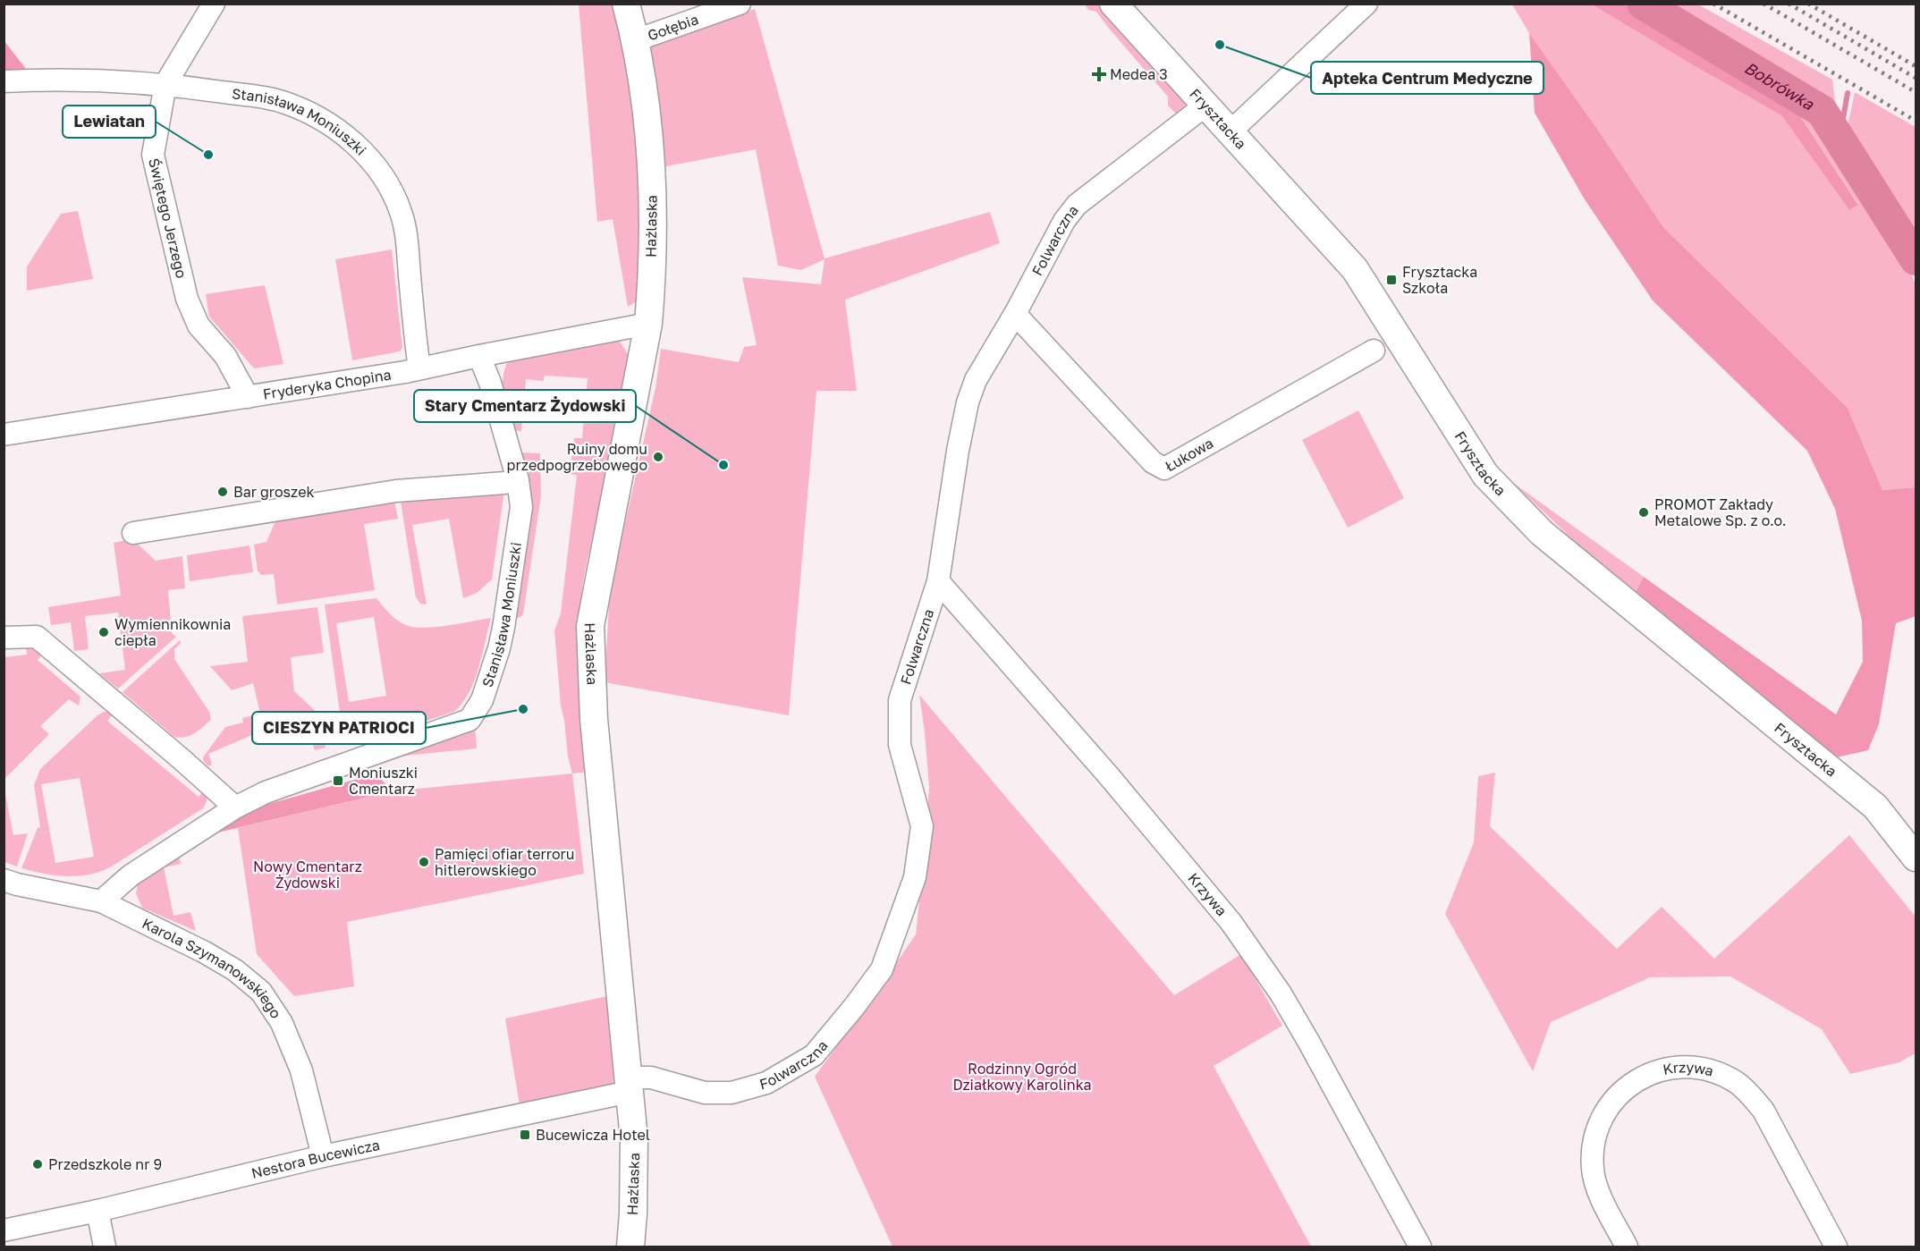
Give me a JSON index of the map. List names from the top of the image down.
{
  "streets": {
    "street": [
      "Gołębia",
      "Frysztacka",
      "Stanisława Moniuszki",
      "Świętego Jerzego",
      "Hażlaska",
      "Folwarczna",
      "Fryderyka Chopina",
      "Łukowa",
      "Krzywa",
      "Karola Szymanowskiego",
      "Nestora Bucewicza"
    ]
  },
  "crossings": [
    ["Gołębia", "Hażlaska"],
    ["Frysztacka", "Folwarczna"],
    ["Stanisława Moniuszki", "Świętego Jerzego"],
    ["Stanisława Moniuszki", "Fryderyka Chopina"],
    ["Stanisława Moniuszki", "Karola Szymanowskiego"],
    ["Świętego Jerzego", "Fryderyka Chopina"],
    ["Hażlaska", "Folwarczna"],
    ["Hażlaska", "Fryderyka Chopina"],
    ["Hażlaska", "Nestora Bucewicza"],
    ["Folwarczna", "Łukowa"],
    ["Folwarczna", "Krzywa"],
    ["Folwarczna", "Nestora Bucewicza"],
    ["Karola Szymanowskiego", "Nestora Bucewicza"]
  ],
  "water": ["Bobrówka"],
  "parks": ["Nowy Cmentarz Żydowski", "Rodzinny Ogród Działkowy Karolinka"],
  "places": {
    "other": [
      "Apteka Centrum Medyczne",
      "Lewiatan",
      "Ruiny domu przedpogrzebowego",
      "Stary Cmentarz Żydowski",
      "Bar groszek",
      "PROMOT Zakłady Metalowe Sp. z o.o.",
      "Wymiennikownia ciepła",
      "CIESZYN PATRIOCI",
      "Pamięci ofiar terroru hitlerowskiego",
      "Przedszkole nr 9"
    ],
    "health": ["Medea 3"],
    "transit": ["Frysztacka Szkoła", "Moniuszki Cmentarz", "Bucewicza Hotel"]
  }
}
